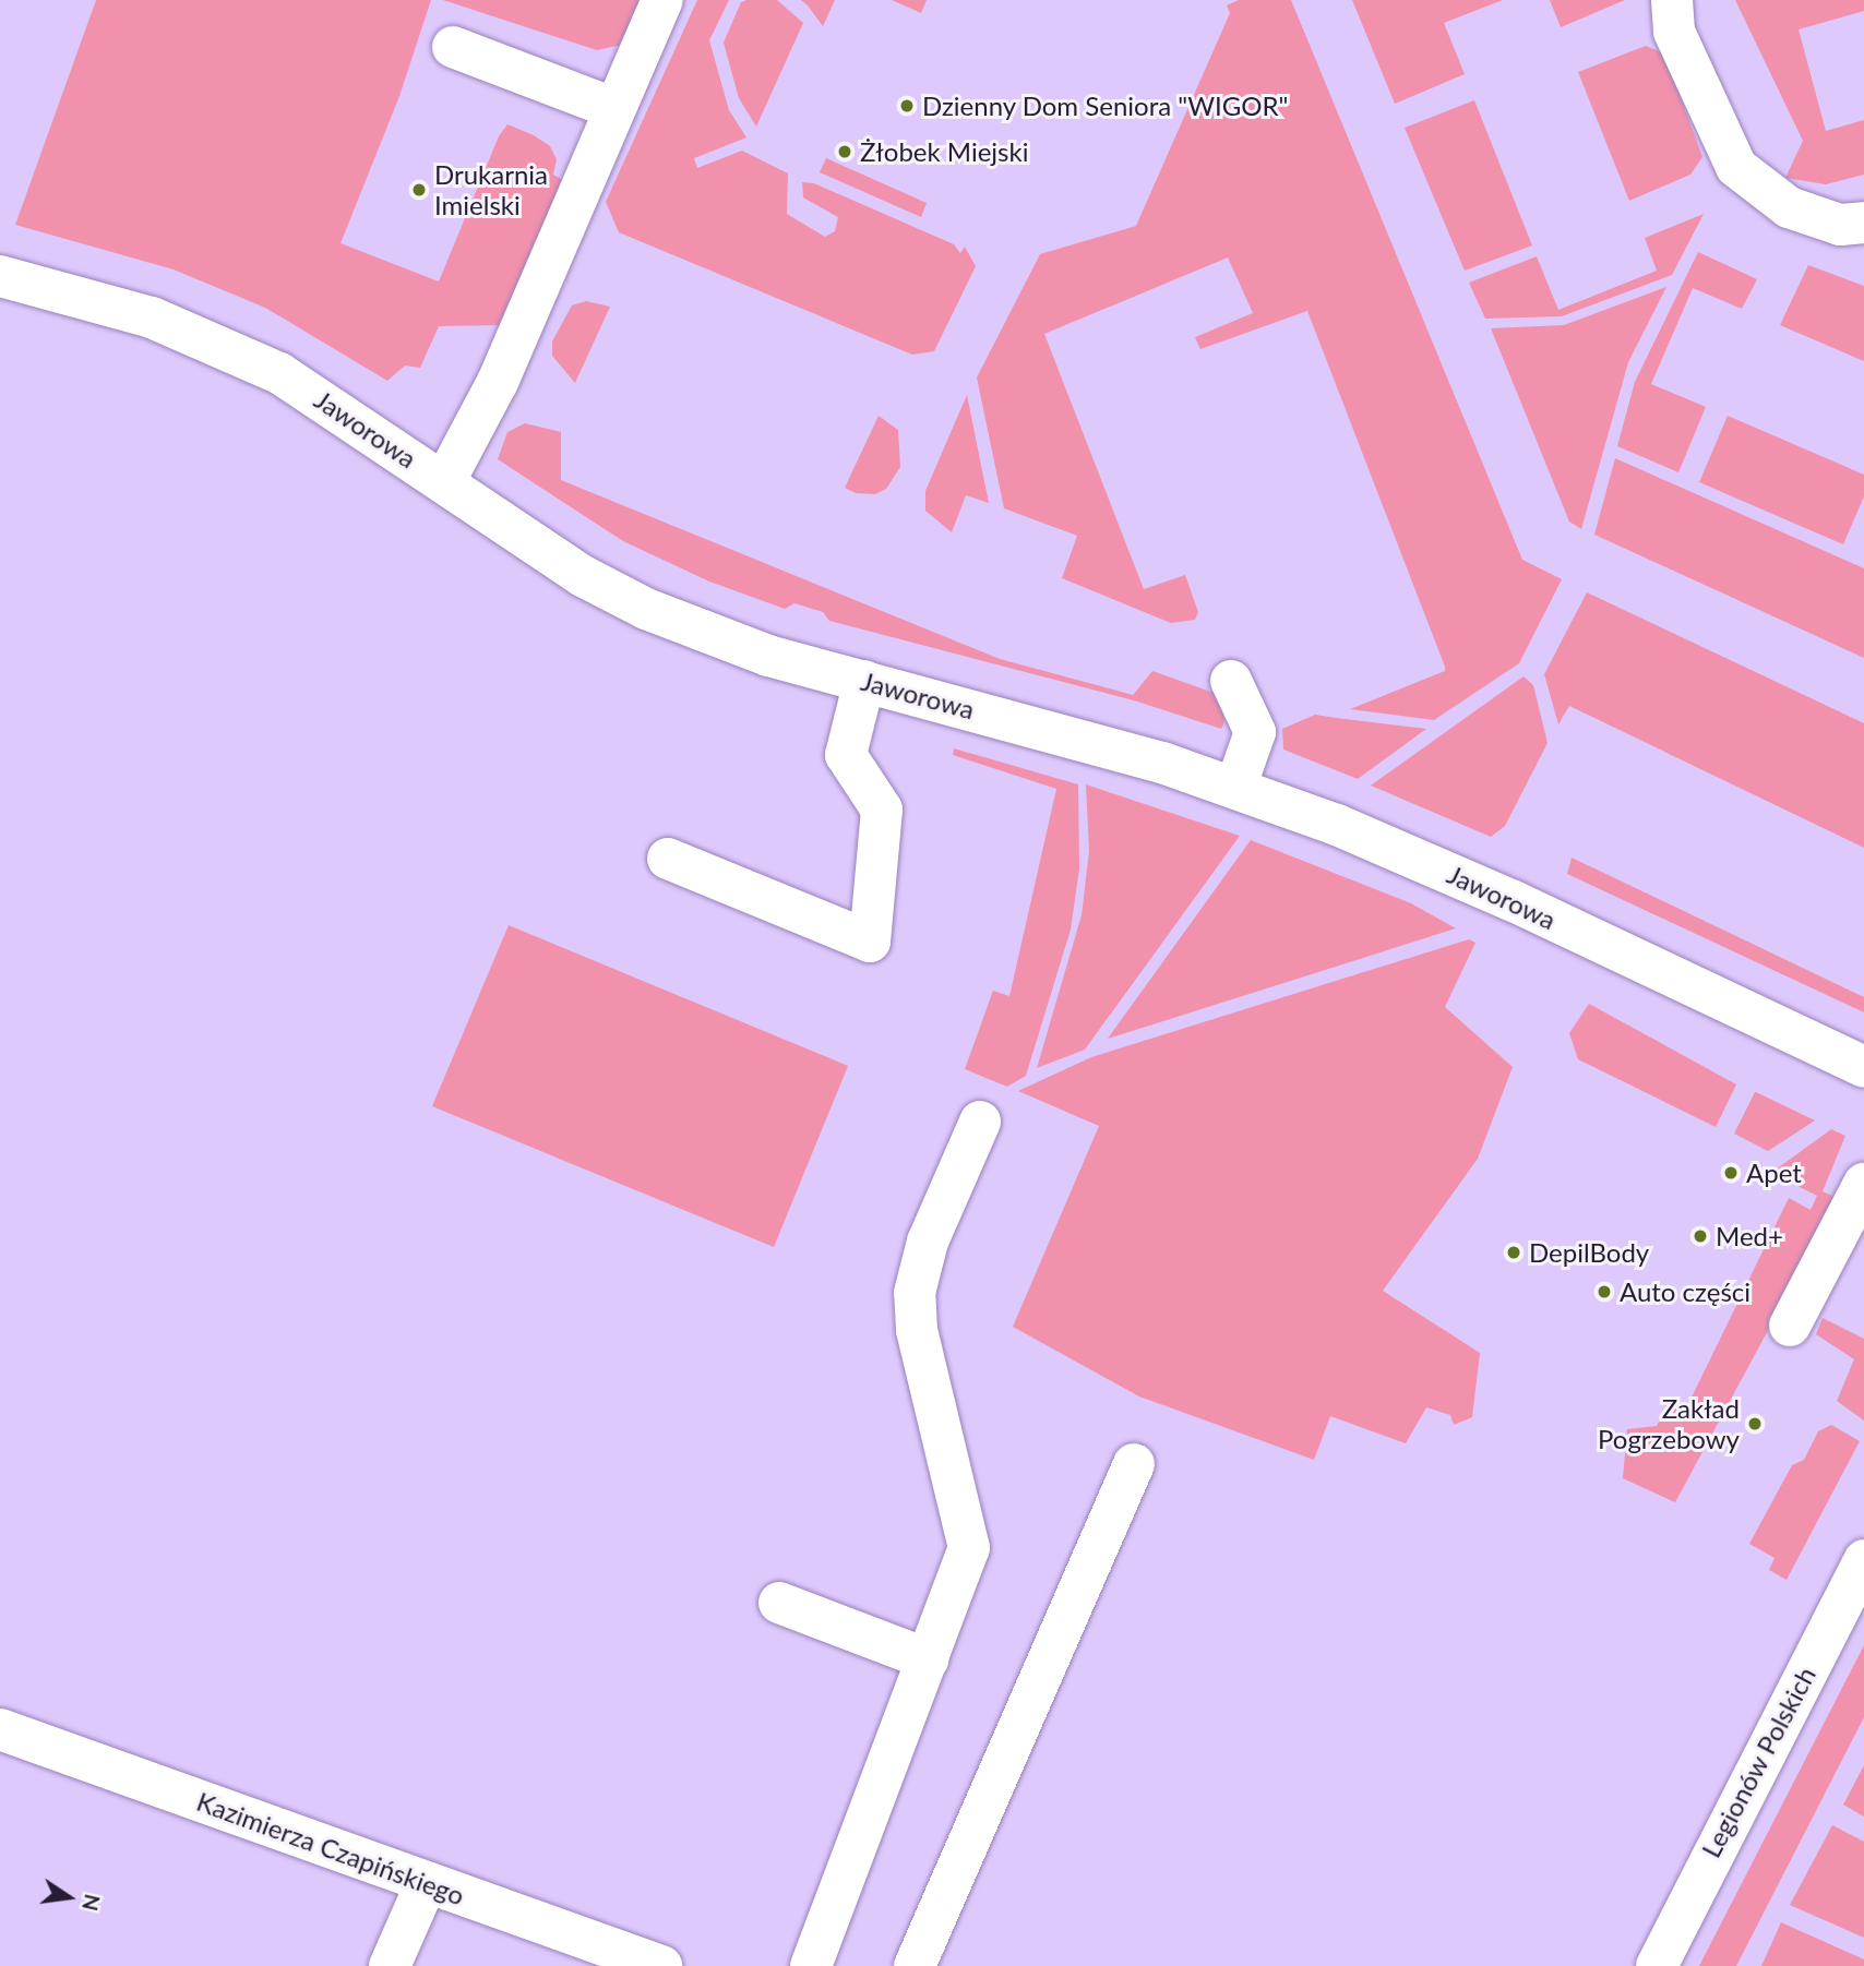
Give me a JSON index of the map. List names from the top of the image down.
{
  "streets": {
    "street": ["Jaworowa", "Legionów Polskich", "Kazimierza Czapińskiego"]
  },
  "places": [
    "Dzienny Dom Seniora \"WIGOR\"",
    "Żłobek Miejski",
    "Drukarnia Imielski",
    "Apet",
    "Med+",
    "DepilBody",
    "Auto części",
    "Zakład Pogrzebowy"
  ],
  "north": "right"
}
